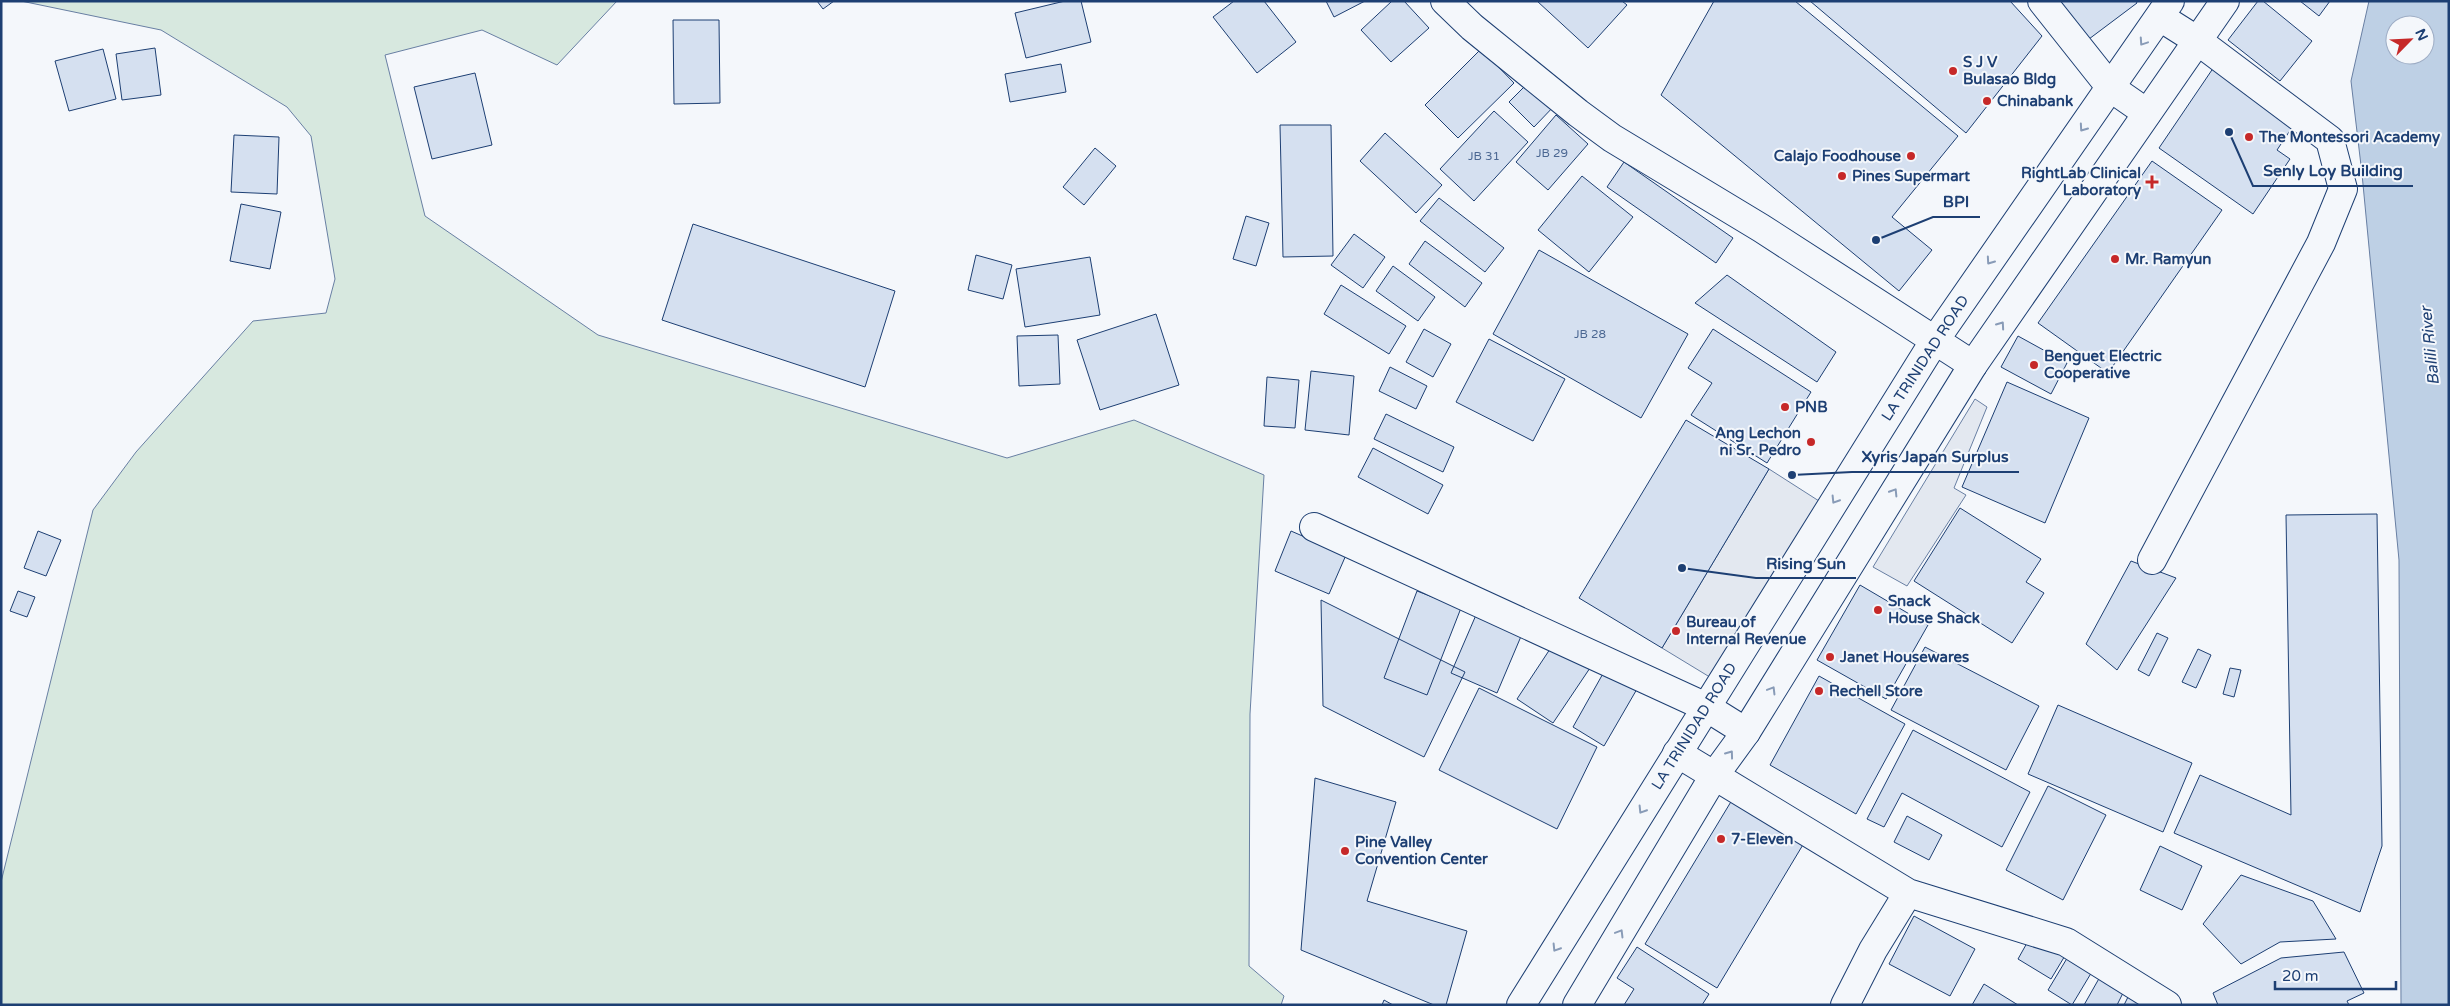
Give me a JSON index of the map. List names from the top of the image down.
{
  "streets": {
    "main road": ["LA TRINIDAD ROAD"]
  },
  "water": ["Balili River"],
  "places": {
    "other": [
      "S J V Bulasao Bldg",
      "Chinabank",
      "Senly Loy Building",
      "The Montessori Academy",
      "Calajo Foodhouse",
      "Pines Supermart",
      "BPI",
      "Mr. Ramyun",
      "Benguet Electric Cooperative",
      "PNB",
      "Ang Lechon ni Sr. Pedro",
      "Xyris Japan Surplus",
      "Rising Sun",
      "Snack House Shack",
      "Bureau of Internal Revenue",
      "Janet Housewares",
      "Rechell Store",
      "7-Eleven",
      "Pine Valley Convention Center"
    ],
    "health": ["RightLab Clinical Laboratory"]
  },
  "house_numbers": ["JB 29", "JB 31", "JB 28"],
  "scale_bar": "20 m",
  "north": "top right"
}
